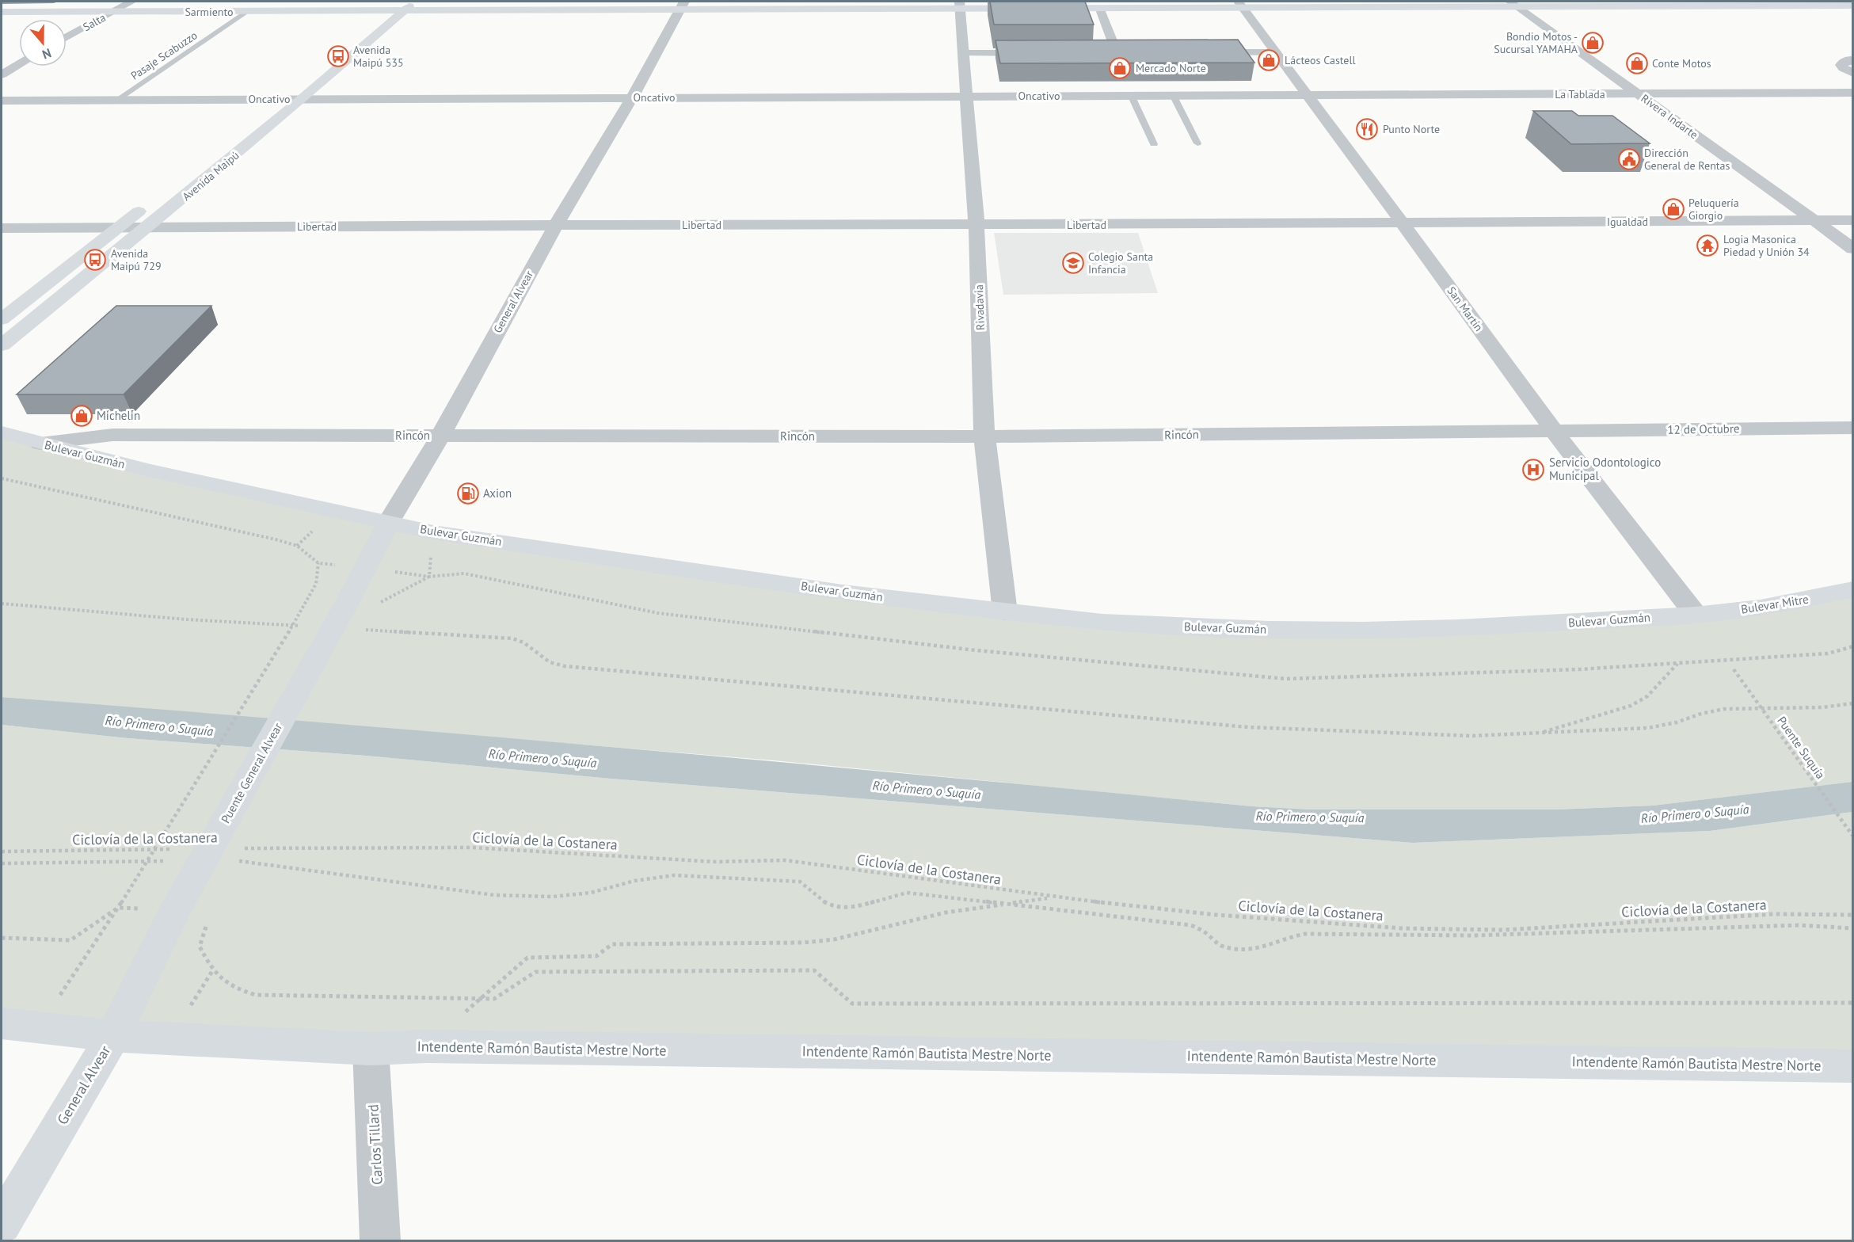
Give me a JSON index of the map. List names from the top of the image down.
{
  "streets": {
    "main road": [
      "Sarmiento",
      "Avenida Maipú",
      "General Alvear",
      "Bulevar Guzmán",
      "Bulevar Mitre",
      "Puente General Alvear",
      "Intendente Ramón Bautista Mestre Norte"
    ],
    "street": [
      "Salta",
      "La Tablada",
      "Oncativo",
      "Rivera Indarte",
      "Igualdad",
      "Libertad",
      "Rivadavia",
      "San Martín",
      "12 de Octubre",
      "Rincón",
      "Carlos Tillard"
    ],
    "lane": ["Pasaje Scabuzzo"],
    "path": ["Puente Suquía", "Ciclovía de la Costanera"]
  },
  "crossings": [
    ["Sarmiento", "Salta"],
    ["Sarmiento", "Pasaje Scabuzzo"],
    ["Sarmiento", "Rivera Indarte"],
    ["Sarmiento", "Avenida Maipú"],
    ["Sarmiento", "General Alvear"],
    ["Sarmiento", "Rivadavia"],
    ["Sarmiento", "San Martín"],
    ["Pasaje Scabuzzo", "Oncativo"],
    ["La Tablada", "Oncativo"],
    ["La Tablada", "Rivera Indarte"],
    ["La Tablada", "San Martín"],
    ["Oncativo", "Avenida Maipú"],
    ["Oncativo", "General Alvear"],
    ["Oncativo", "Rivadavia"],
    ["Oncativo", "San Martín"],
    ["Rivera Indarte", "Igualdad"],
    ["Avenida Maipú", "Libertad"],
    ["Igualdad", "Libertad"],
    ["Igualdad", "San Martín"],
    ["Libertad", "General Alvear"],
    ["Libertad", "Rivadavia"],
    ["Libertad", "San Martín"],
    ["General Alvear", "Rincón"],
    ["General Alvear", "Bulevar Guzmán"],
    ["General Alvear", "Puente General Alvear"],
    ["General Alvear", "Intendente Ramón Bautista Mestre Norte"],
    ["Rivadavia", "Rincón"],
    ["Rivadavia", "Bulevar Guzmán"],
    ["San Martín", "12 de Octubre"],
    ["San Martín", "Rincón"],
    ["San Martín", "Bulevar Guzmán"],
    ["San Martín", "Bulevar Mitre"],
    ["12 de Octubre", "Rincón"],
    ["Rincón", "Bulevar Guzmán"],
    ["Bulevar Guzmán", "Bulevar Mitre"],
    ["Intendente Ramón Bautista Mestre Norte", "Carlos Tillard"]
  ],
  "water": ["Río Primero o Suquía"],
  "places": {
    "shop": [
      "Bondio Motos - Sucursal YAMAHA",
      "Lácteos Castell",
      "Conte Motos",
      "Mercado Norte",
      "Peluquería Giorgio",
      "Michelin"
    ],
    "bus stop": ["Avenida Maipú 535", "Avenida Maipú 729"],
    "restaurant": ["Punto Norte"],
    "public building": ["Dirección General de Rentas"],
    "temple": ["Logia Masonica Piedad y Unión 34"],
    "school or university": ["Colegio Santa Infancia"],
    "hospital": ["Servicio Odontologico Municipal"],
    "fuel station": ["Axion"]
  },
  "north": "bottom"
}
